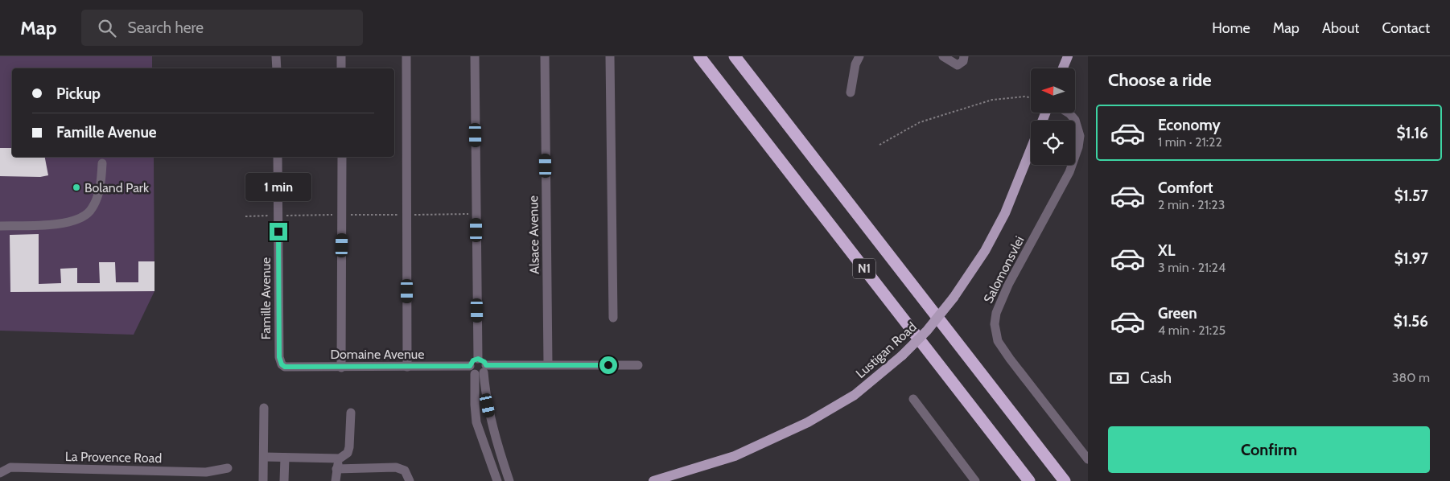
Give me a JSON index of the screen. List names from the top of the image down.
{
  "streets": {
    "highway": ["N1"],
    "main road": ["Lustigan Road"],
    "street": [
      "Alsace Avenue",
      "Salomonsvlei",
      "Famille Avenue",
      "Domaine Avenue",
      "La Provence Road"
    ]
  },
  "crossings": [
    ["Alsace Avenue", "Domaine Avenue"],
    ["Famille Avenue", "Domaine Avenue"]
  ],
  "places": ["Boland Park"],
  "north": "left",
  "page": {
    "header": "Map",
    "search": "Search here",
    "nav": [
      "Home",
      "Map",
      "About",
      "Contact"
    ],
    "heading": "Choose a ride",
    "banner": ["Pickup", "Famille Avenue"],
    "list": [
      {
        "name": "Economy",
        "note": "1 min · 21:22",
        "value": "$1.16"
      },
      {
        "name": "Comfort",
        "note": "2 min · 21:23",
        "value": "$1.57"
      },
      {
        "name": "XL",
        "note": "3 min · 21:24",
        "value": "$1.97"
      },
      {
        "name": "Green",
        "note": "4 min · 21:25",
        "value": "$1.56"
      }
    ],
    "bubble": "1 min",
    "pay": ["Cash", "380 m"],
    "buttons": "Confirm"
  }
}
